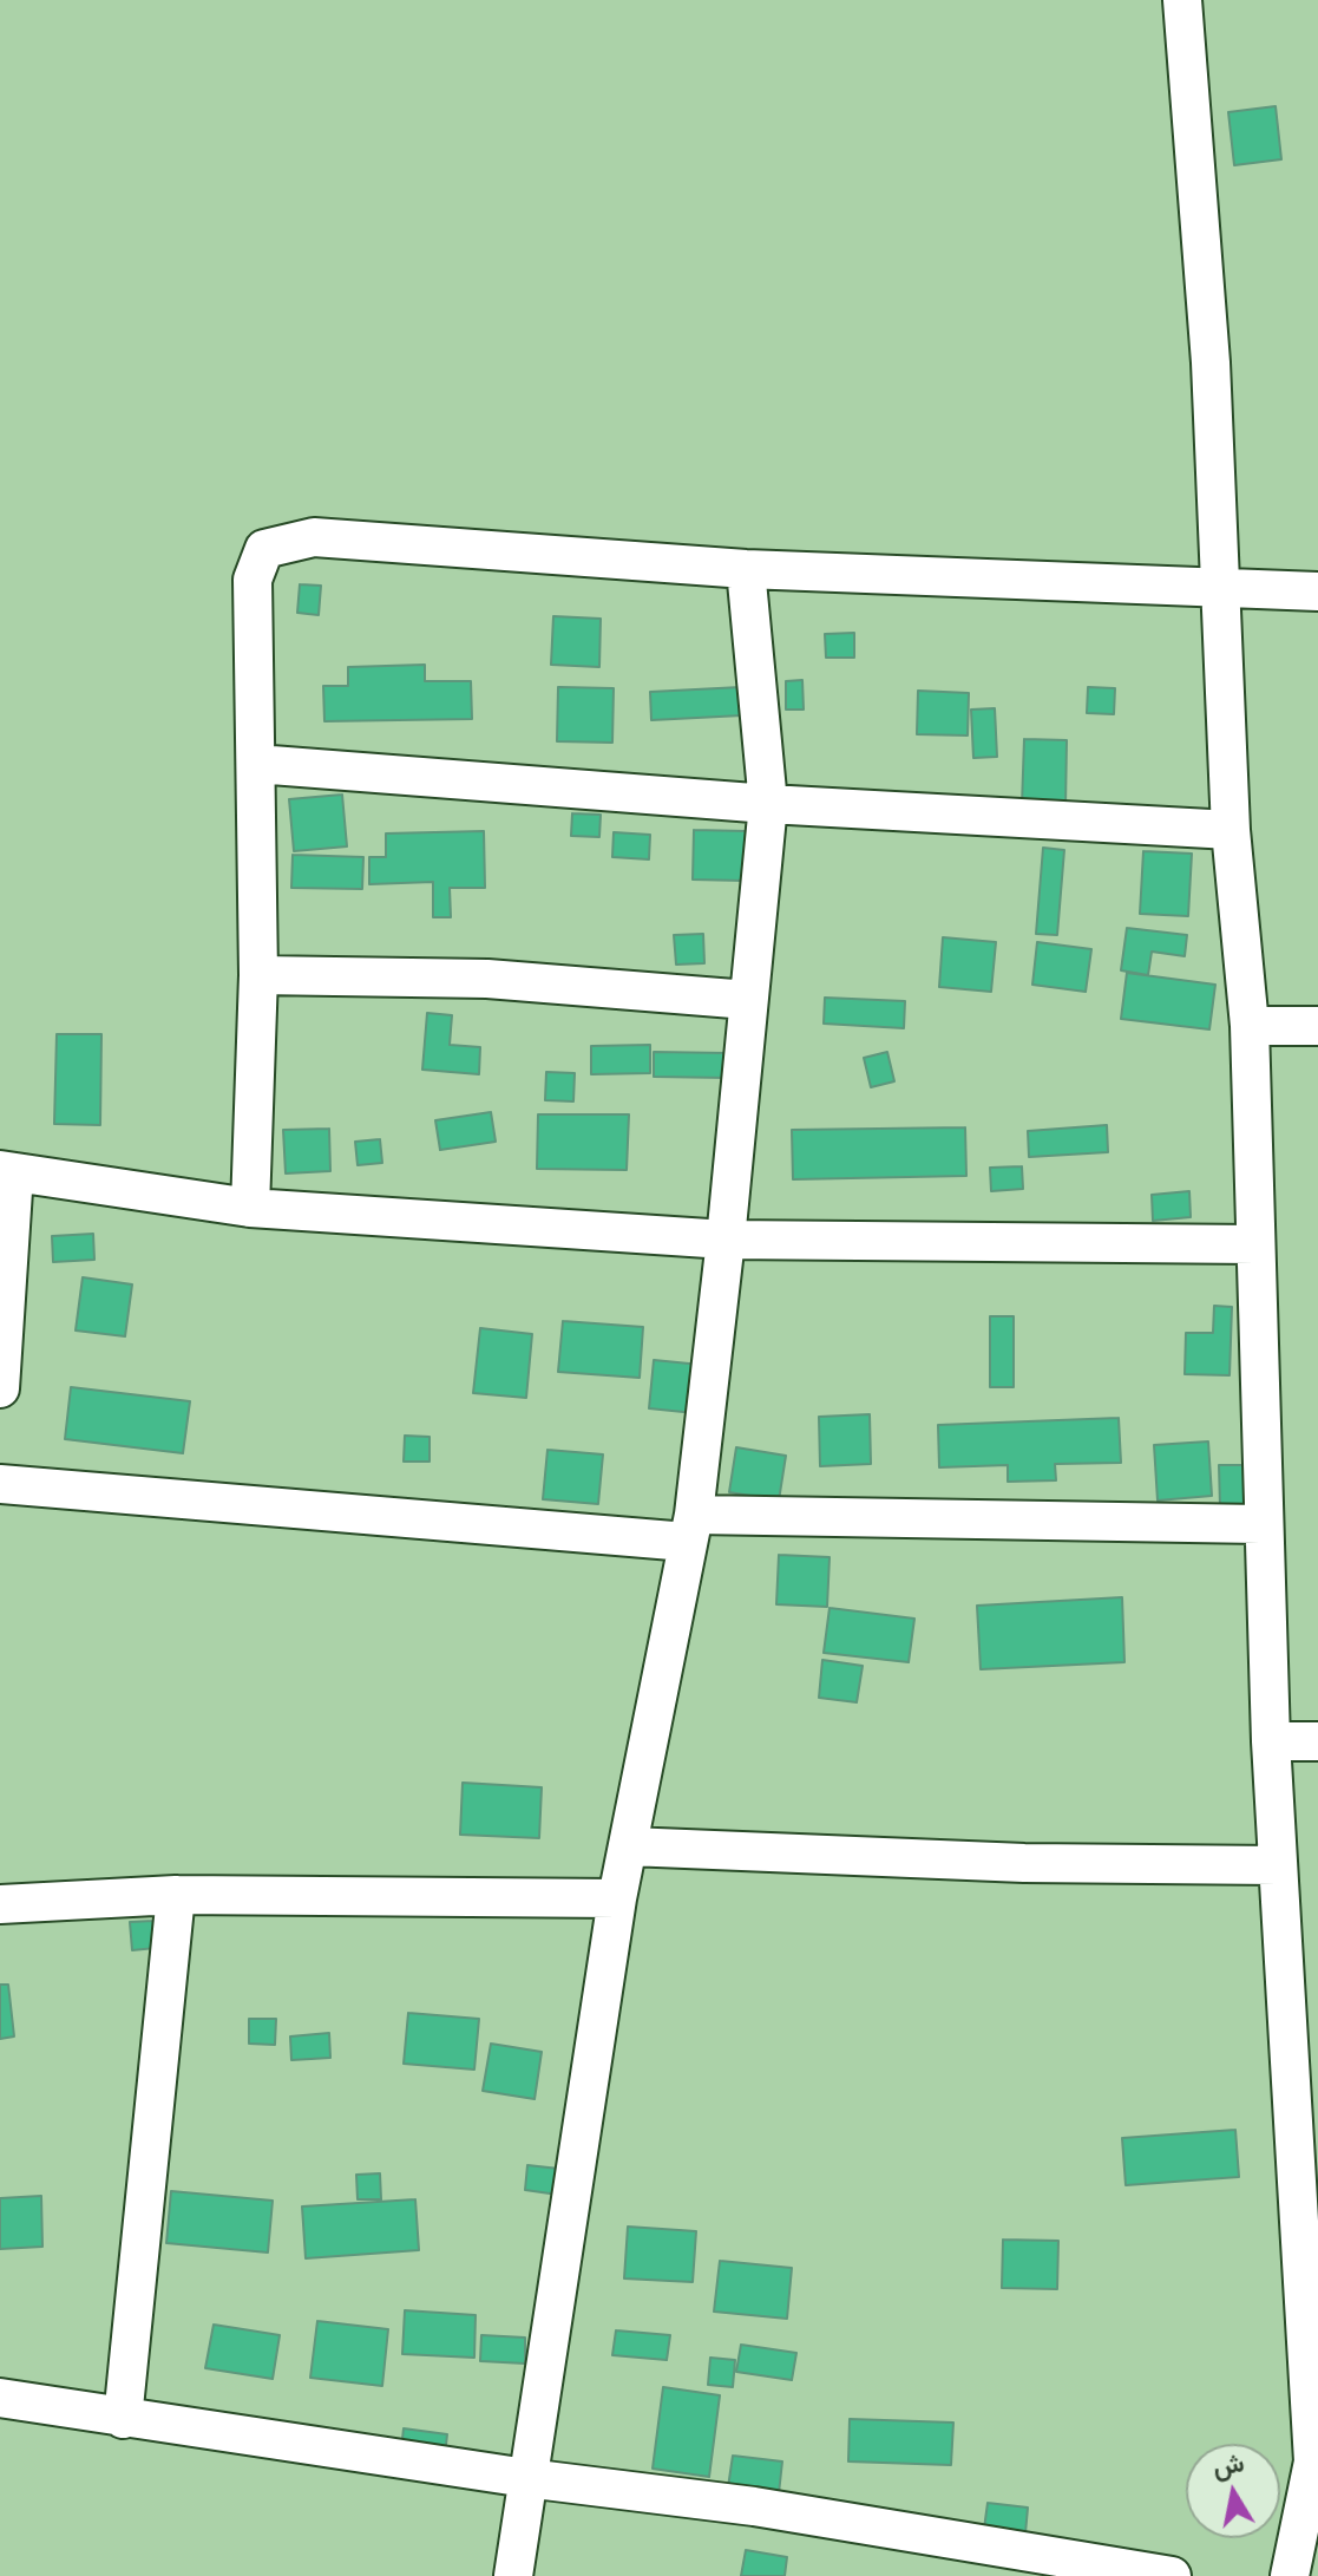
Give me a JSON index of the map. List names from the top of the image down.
{
  "north": "top"
}
